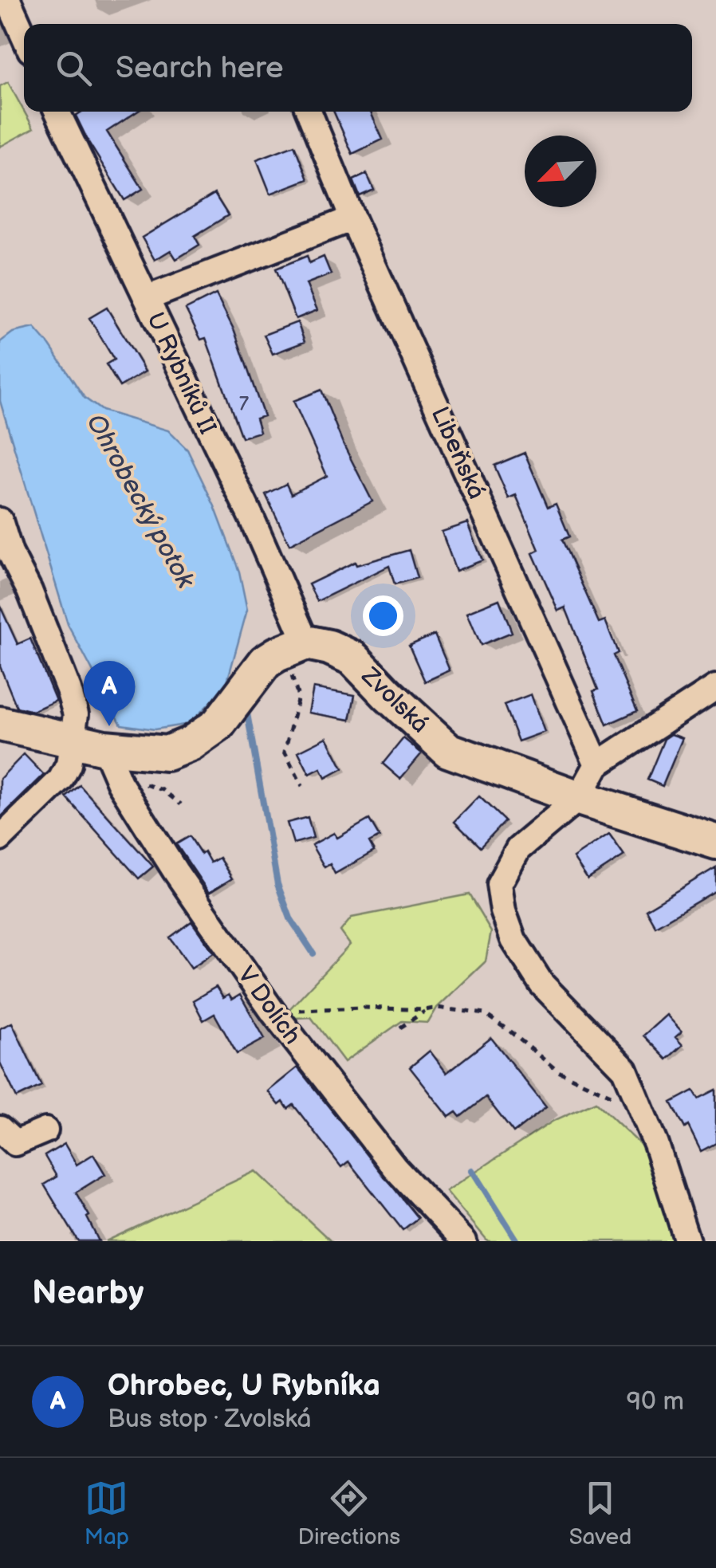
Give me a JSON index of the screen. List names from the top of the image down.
{
  "streets": {
    "street": [
      "U Rybníků II",
      "Libeňská",
      "Zvolská",
      "V Dolích"
    ]
  },
  "crossings": [
    ["U Rybníků II", "Zvolská"]
  ],
  "water": ["Ohrobecký potok"],
  "house_numbers": ["7"],
  "north": "bottom left",
  "page": {
    "search": "Search here",
    "pins": "A",
    "heading": "Nearby",
    "list": [
      {
        "mark": "A",
        "name": "Ohrobec, U Rybníka",
        "note": "Bus stop · Zvolská",
        "value": "90 m"
      }
    ],
    "nav": ["Map", "Directions", "Saved"]
  }
}
